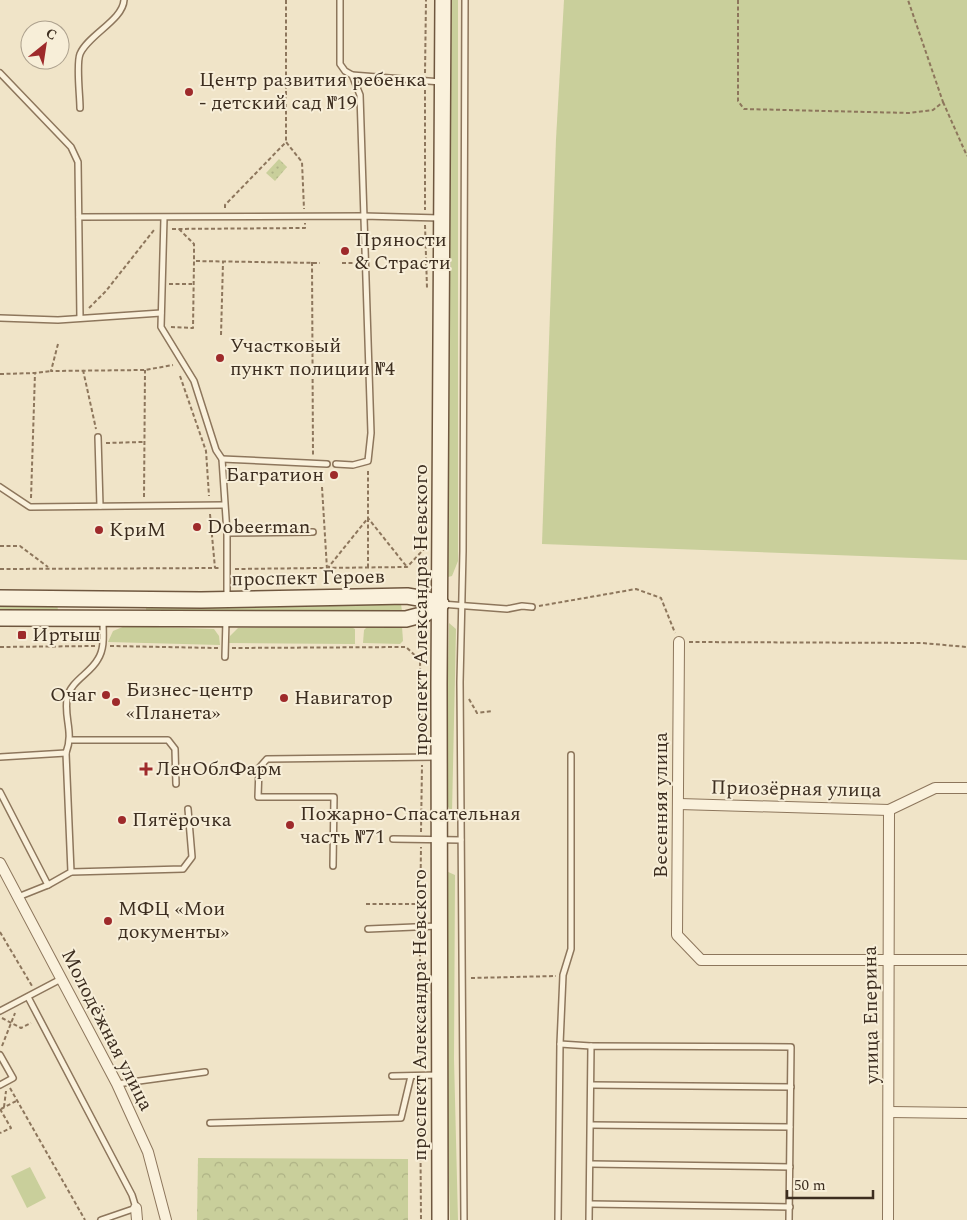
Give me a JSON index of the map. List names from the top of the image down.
{
  "streets": {
    "main road": ["проспект Героев", "проспект Александра Невского"],
    "street": [
      "Приозёрная улица",
      "Весенняя улица",
      "улица Еперина",
      "Молодёжная улица"
    ]
  },
  "crossings": [
    ["проспект Героев", "проспект Александра Невского"],
    ["Приозёрная улица", "Весенняя улица"],
    ["Приозёрная улица", "улица Еперина"],
    ["Весенняя улица", "улица Еперина"]
  ],
  "places": {
    "other": [
      "Центр развития ребенка - детский сад №19",
      "Пряности & Страсти",
      "Участковый пункт полиции №4",
      "Багратион",
      "Dobeerman",
      "КриМ",
      "Очаг",
      "Навигатор",
      "Бизнес-центр «Планета»",
      "Пятёрочка",
      "Пожарно-Спасательная часть №71",
      "МФЦ «Мои документы»"
    ],
    "transit": ["Иртыш"],
    "health": ["ЛенОблФарм"]
  },
  "scale_bar": "50 m",
  "north": "top right"
}
